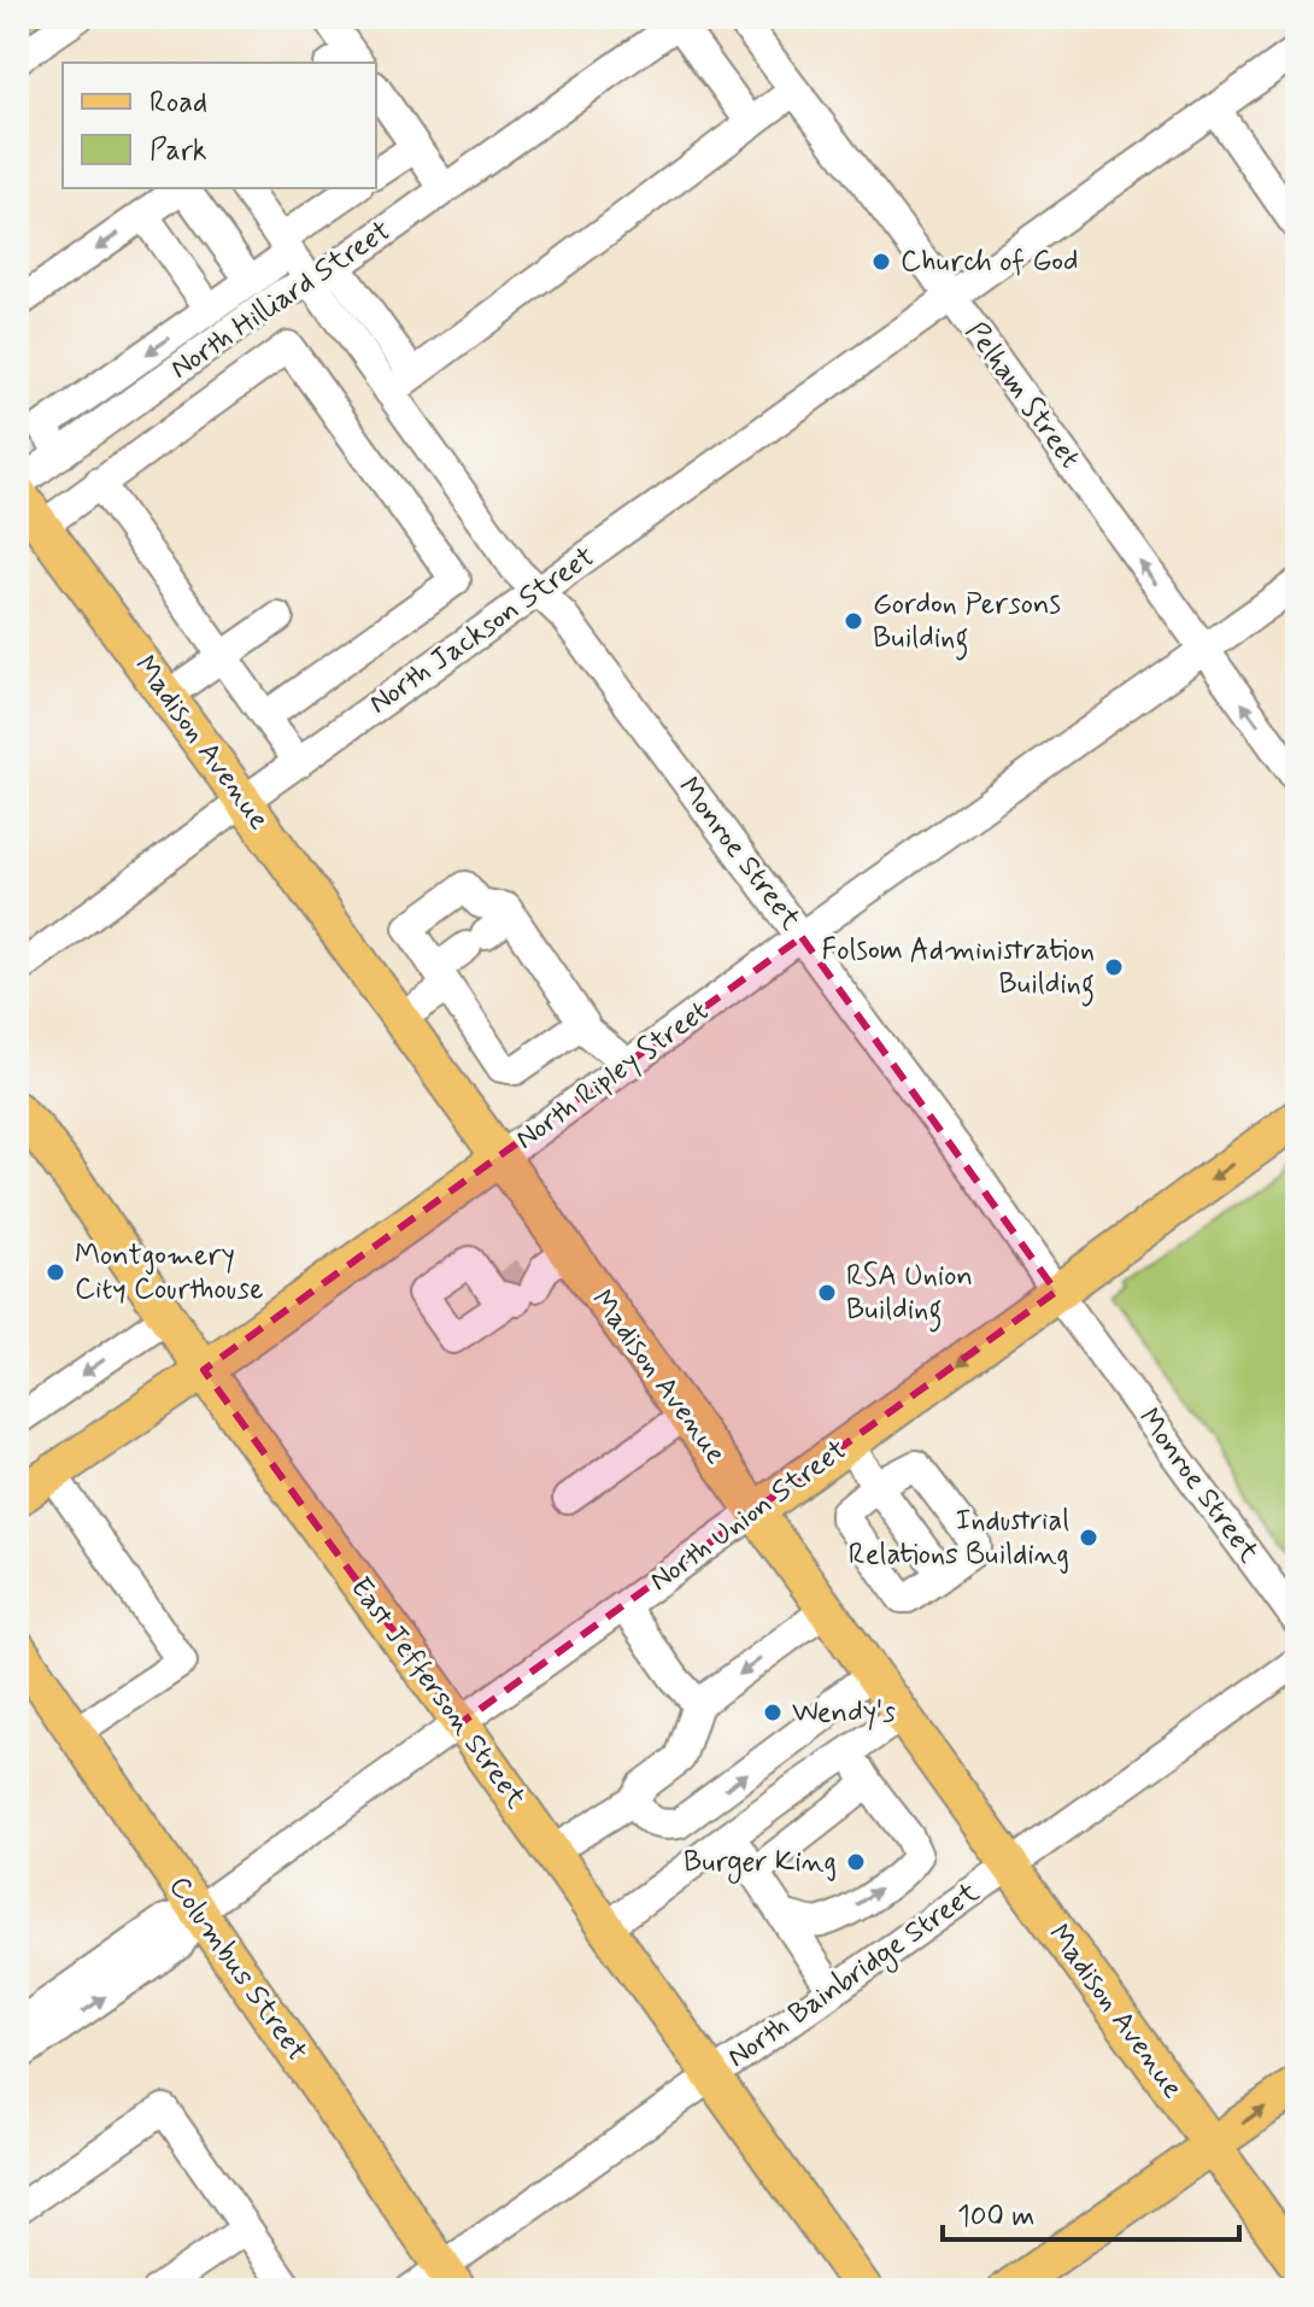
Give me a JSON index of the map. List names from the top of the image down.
{
  "streets": {
    "main road": [
      "Madison Avenue",
      "North Ripley Street",
      "North Union Street",
      "East Jefferson Street",
      "Columbus Street"
    ],
    "street": [
      "North Hilliard Street",
      "Pelham Street",
      "North Jackson Street",
      "Monroe Street",
      "North Bainbridge Street"
    ]
  },
  "crossings": [
    ["North Hilliard Street", "Monroe Street"],
    ["Pelham Street", "North Jackson Street"],
    ["Pelham Street", "North Ripley Street"],
    ["North Jackson Street", "Madison Avenue"],
    ["North Jackson Street", "Monroe Street"],
    ["Madison Avenue", "North Ripley Street"],
    ["Madison Avenue", "North Union Street"],
    ["Madison Avenue", "North Bainbridge Street"],
    ["Monroe Street", "North Ripley Street"],
    ["Monroe Street", "North Union Street"],
    ["North Ripley Street", "East Jefferson Street"],
    ["North Union Street", "East Jefferson Street"],
    ["North Union Street", "Columbus Street"],
    ["East Jefferson Street", "North Bainbridge Street"],
    ["Columbus Street", "North Bainbridge Street"]
  ],
  "one_way": ["Pelham Street", "North Union Street"],
  "places": [
    "Church of God",
    "Gordon Persons Building",
    "Folsom Administration Building",
    "Montgomery City Courthouse",
    "RSA Union Building",
    "Industrial Relations Building",
    "Wendy's",
    "Burger King"
  ],
  "legend": ["Road", "Park"],
  "scale_bar": "100 m"
}
